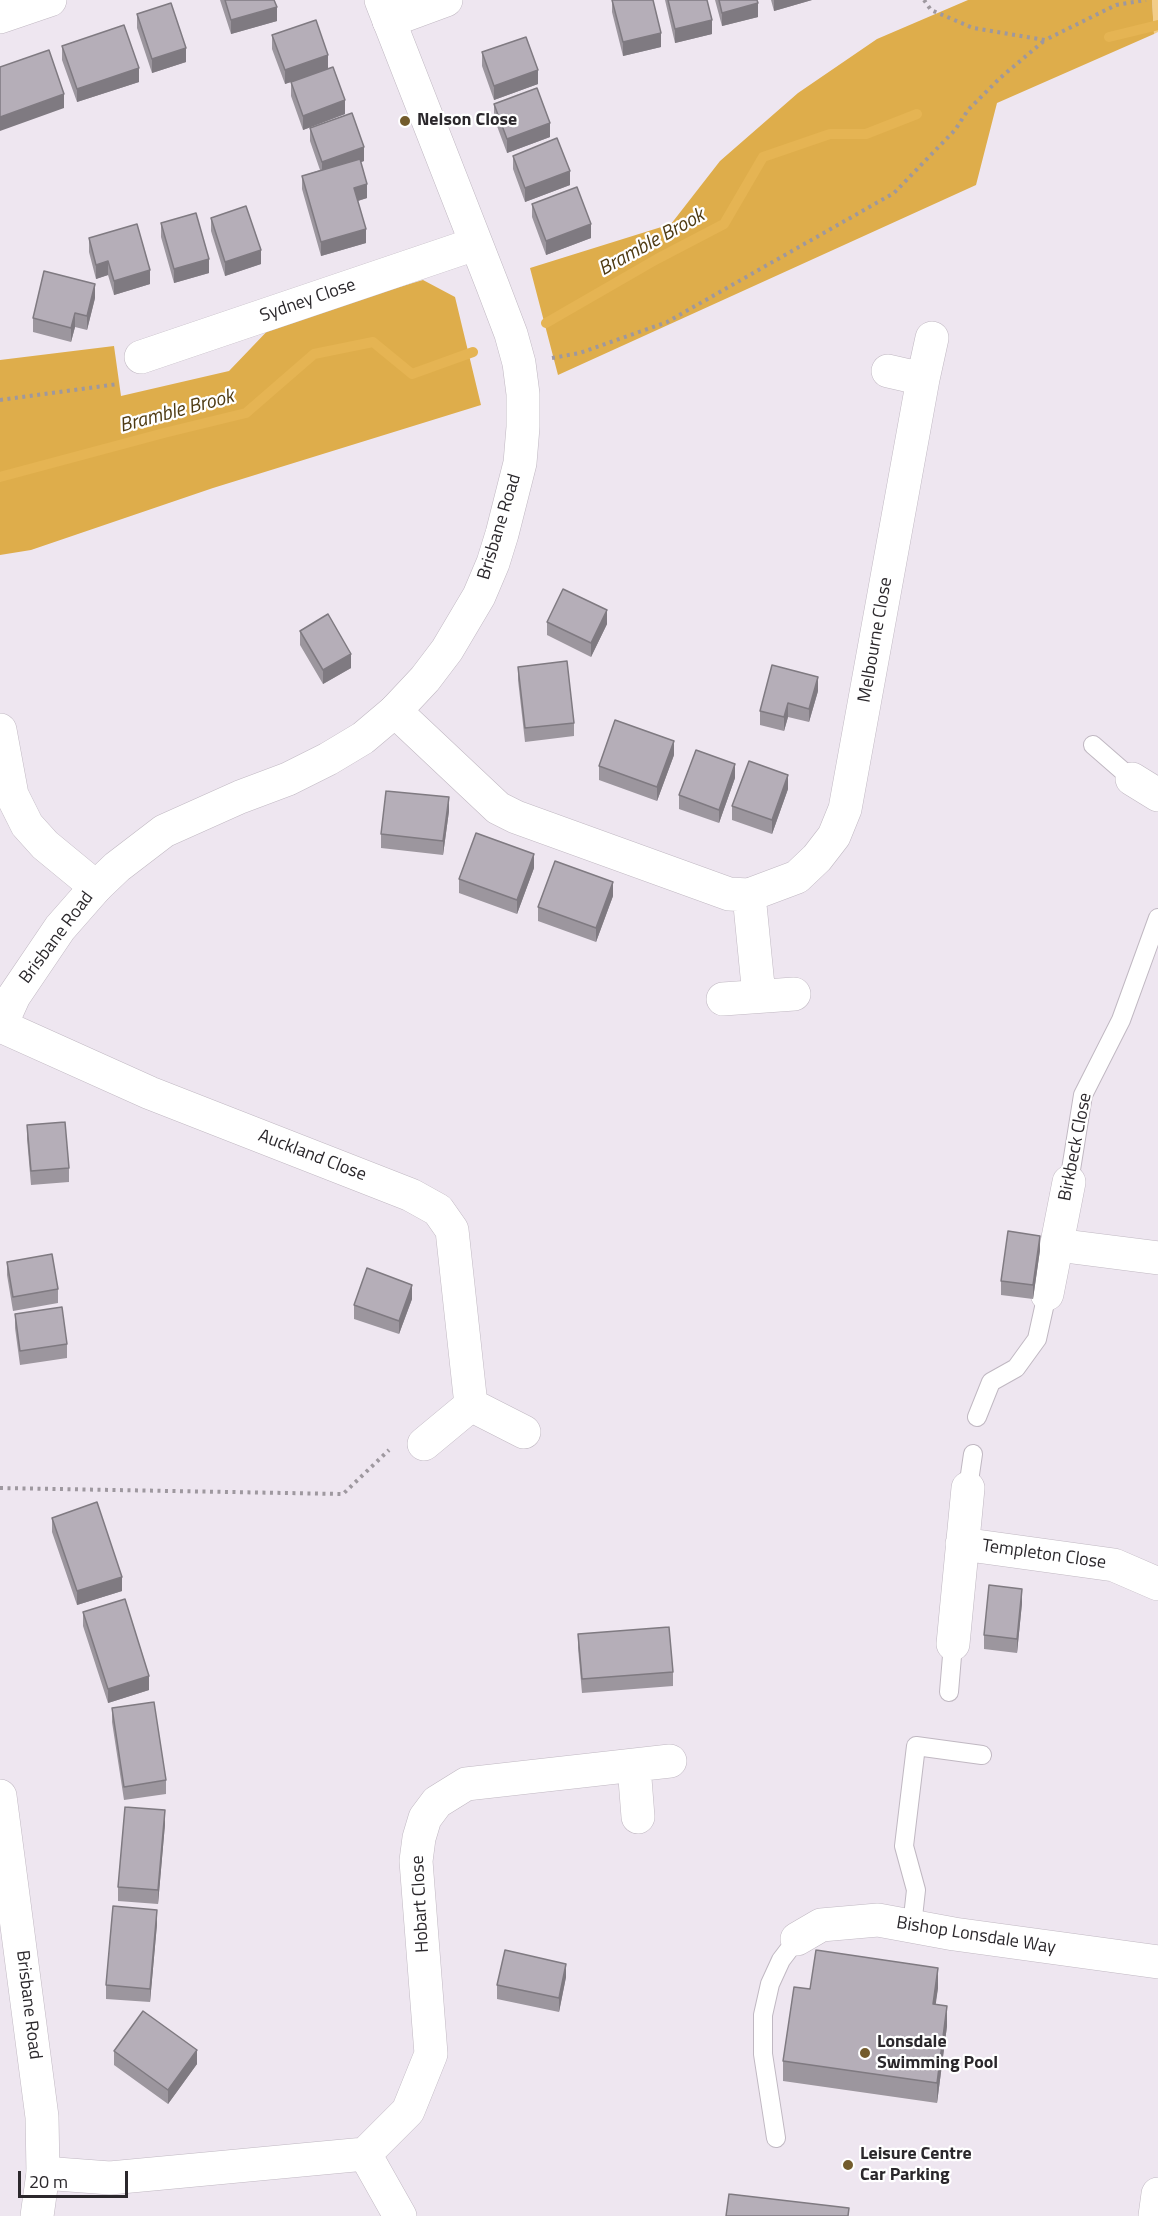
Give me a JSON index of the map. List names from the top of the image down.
{
  "streets": {
    "street": [
      "Sydney Close",
      "Brisbane Road",
      "Melbourne Close",
      "Birkbeck Close",
      "Auckland Close",
      "Templeton Close",
      "Hobart Close",
      "Bishop Lonsdale Way"
    ]
  },
  "crossings": [
    ["Sydney Close", "Brisbane Road"],
    ["Brisbane Road", "Melbourne Close"],
    ["Brisbane Road", "Auckland Close"]
  ],
  "water": ["Bramble Brook"],
  "places": ["Nelson Close", "Lonsdale Swimming Pool", "Leisure Centre Car Parking"],
  "scale_bar": "20 m"
}
